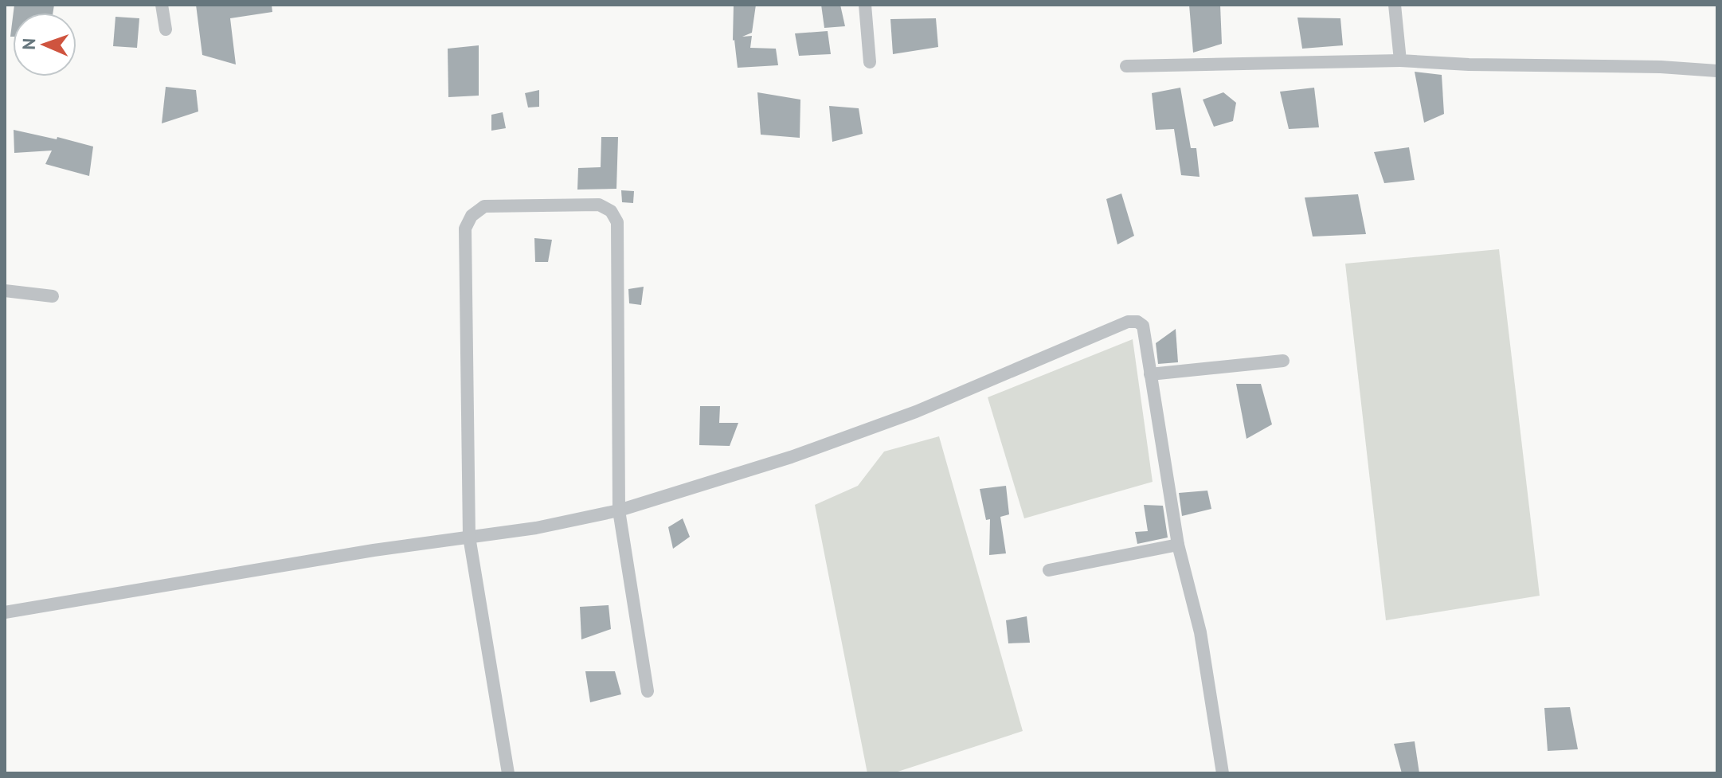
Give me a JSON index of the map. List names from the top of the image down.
{
  "north": "left"
}
